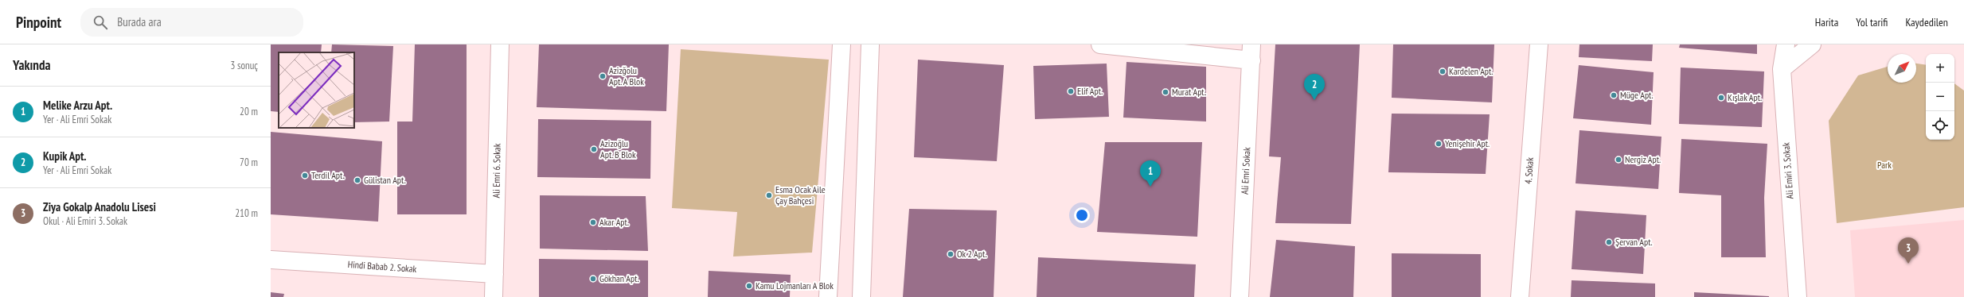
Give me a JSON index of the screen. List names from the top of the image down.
{
  "streets": {
    "street": [
      "Ali Emri 6. Sokak",
      "Ali Emri Sokak",
      "4. Sokak",
      "Ali Emiri 3. Sokak",
      "Hindi Babab 2. Sokak"
    ]
  },
  "crossings": [
    ["Ali Emri 6. Sokak", "Hindi Babab 2. Sokak"]
  ],
  "parks": ["Park"],
  "places": [
    "Kardelen Apt.",
    "Azizğolu Apt. A Blok",
    "Elif Apt.",
    "Murat Apt.",
    "Müge Apt.",
    "Kışlak Apt.",
    "Yenişehir Apt.",
    "Azizoğlu Apt. B Blok",
    "Nergiz Apt.",
    "Terdil Apt.",
    "Gülistan Apt.",
    "Esma Ocak Aile Çay Bahçesi",
    "Akar Apt.",
    "Şervan Apt.",
    "Ok 2 Apt.",
    "Gökhan Apt.",
    "Kamu Lojmanları A Blok"
  ],
  "north": "top right",
  "page": {
    "header": "Pinpoint",
    "search": "Burada ara",
    "nav": ["Harita", "Yol tarifi", "Kaydedilen"],
    "heading": ["Yakında", "3 sonuç"],
    "map_buttons": ["+", "−"],
    "pins": ["2", "1", "3"],
    "list": [
      {
        "mark": "1",
        "name": "Melike Arzu Apt.",
        "note": "Yer · Ali Emri Sokak",
        "value": "20 m"
      },
      {
        "mark": "2",
        "name": "Kupik Apt.",
        "note": "Yer · Ali Emri Sokak",
        "value": "70 m"
      },
      {
        "mark": "3",
        "name": "Ziya Gokalp Anadolu Lisesi",
        "note": "Okul · Ali Emiri 3. Sokak",
        "value": "210 m"
      }
    ]
  }
}
